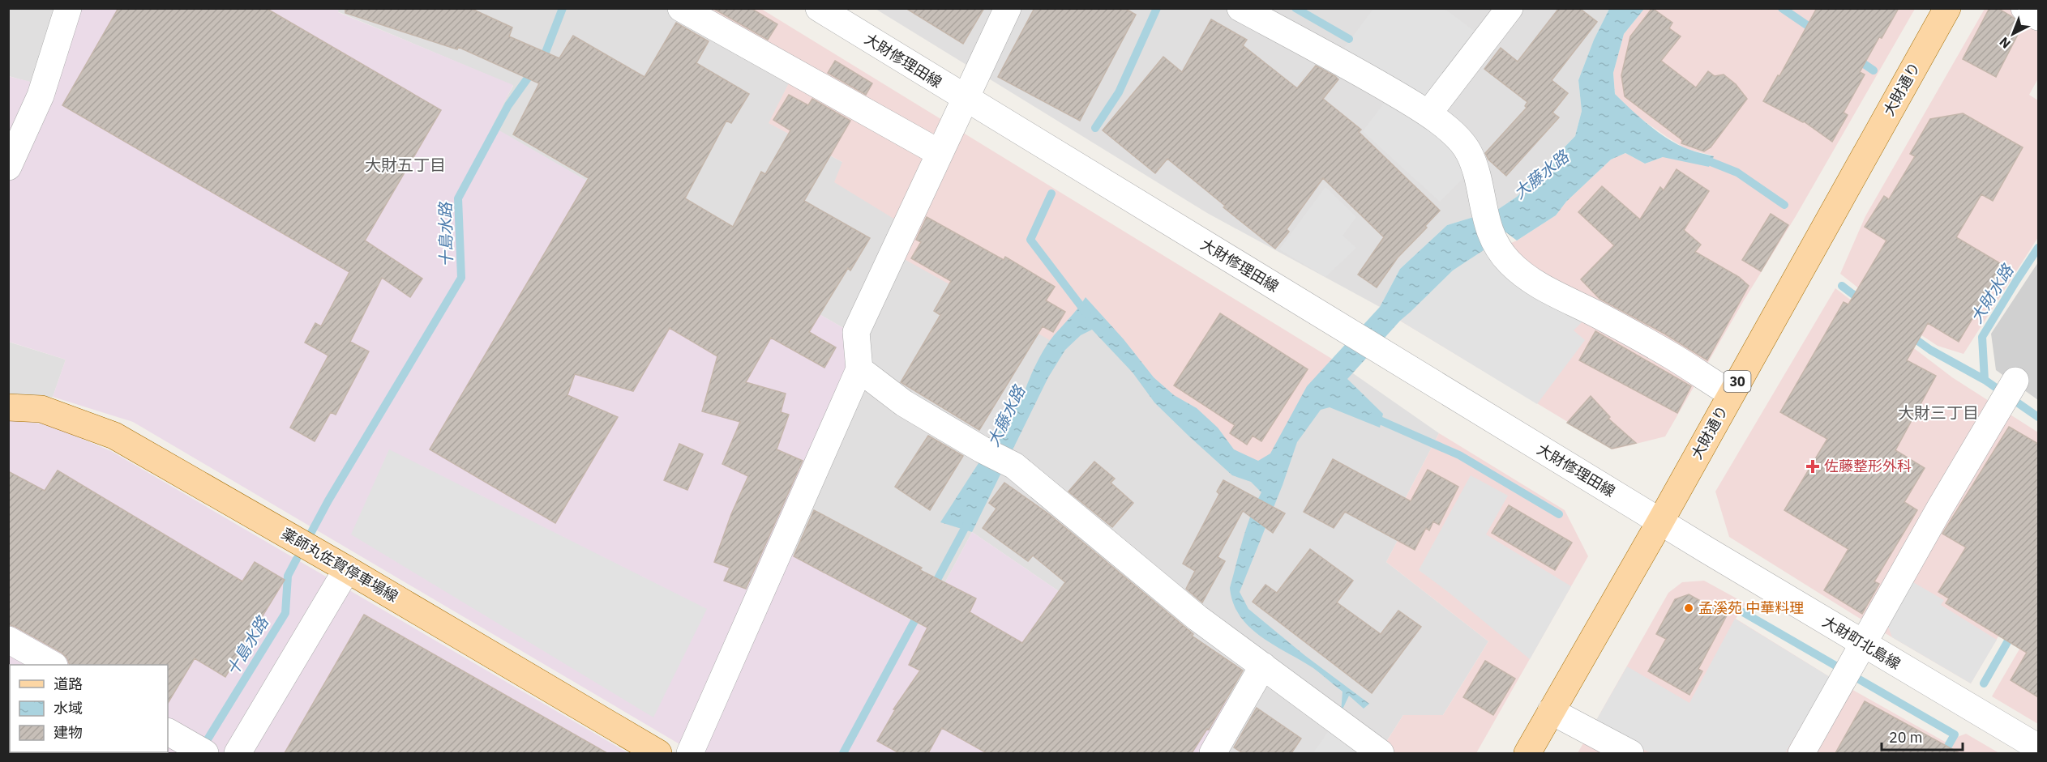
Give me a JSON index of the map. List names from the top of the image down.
{
  "streets": {
    "main road": ["大財通り", "30", "薬師丸佐賀停車場線"],
    "street": ["大財修理田線", "大財町北島線"]
  },
  "crossings": [
    ["大財修理田線", "大財通り"],
    ["大財修理田線", "大財町北島線"],
    ["大財通り", "大財町北島線"]
  ],
  "districts": ["大財五丁目", "大財三丁目"],
  "water": ["大藤水路", "十島水路", "大財水路"],
  "places": {
    "health": ["佐藤整形外科"],
    "other": ["孟溪苑 中華料理"]
  },
  "legend": ["道路", "水域", "建物"],
  "scale_bar": "20 m",
  "north": "bottom left"
}
